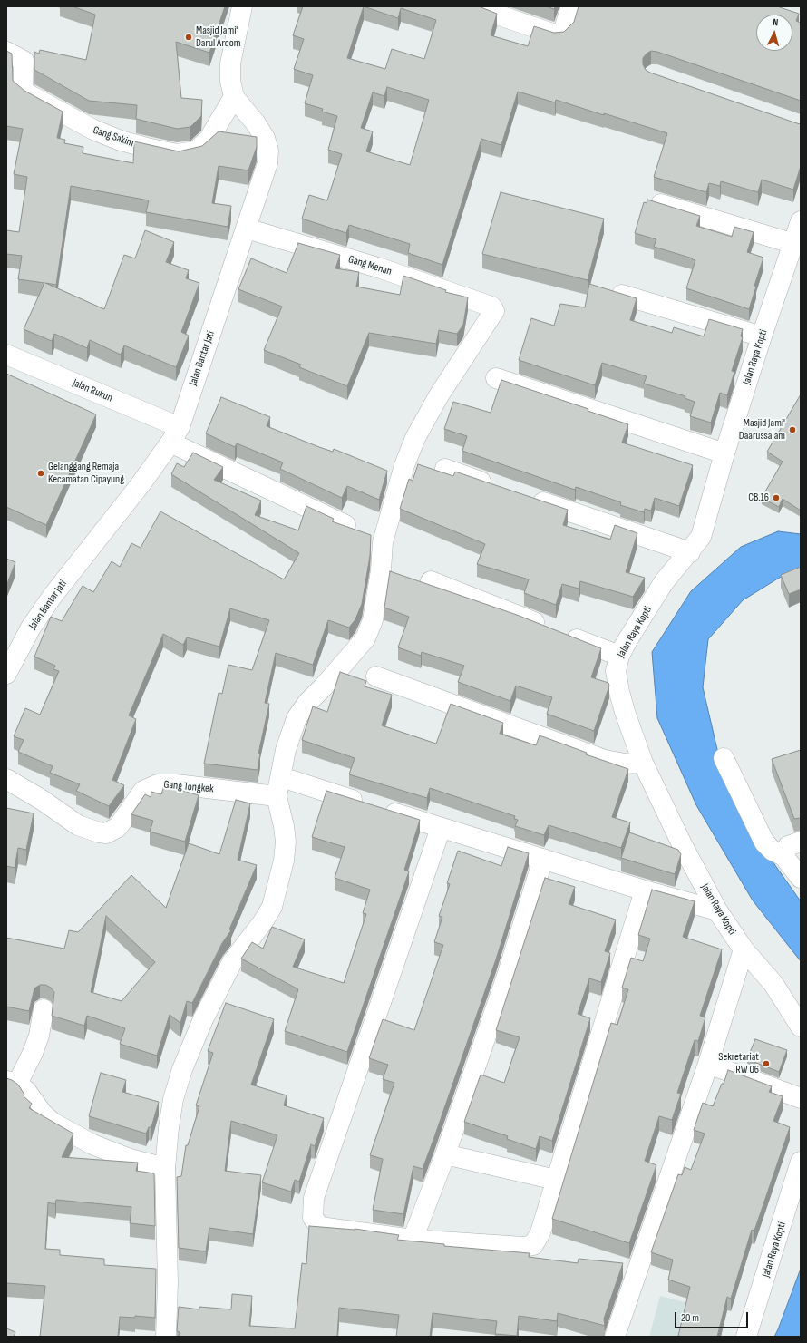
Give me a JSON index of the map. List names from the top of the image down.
{
  "streets": {
    "street": [
      "Gang Sakim",
      "Gang Menan",
      "Jalan Raya Kopti",
      "Jalan Bantar Jati",
      "Jalan Rukun",
      "Gang Tongkek"
    ]
  },
  "crossings": [
    ["Gang Sakim", "Jalan Bantar Jati"],
    ["Gang Menan", "Jalan Bantar Jati"],
    ["Gang Menan", "Gang Tongkek"],
    ["Jalan Bantar Jati", "Jalan Rukun"]
  ],
  "places": [
    "Masjid Jami' Darul Arqom",
    "Masjid Jami' Daarussalam",
    "Gelanggang Remaja Kecamatan Cipayung",
    "CB.16",
    "Sekretariat RW 06"
  ],
  "scale_bar": "20 m",
  "north": "top"
}
